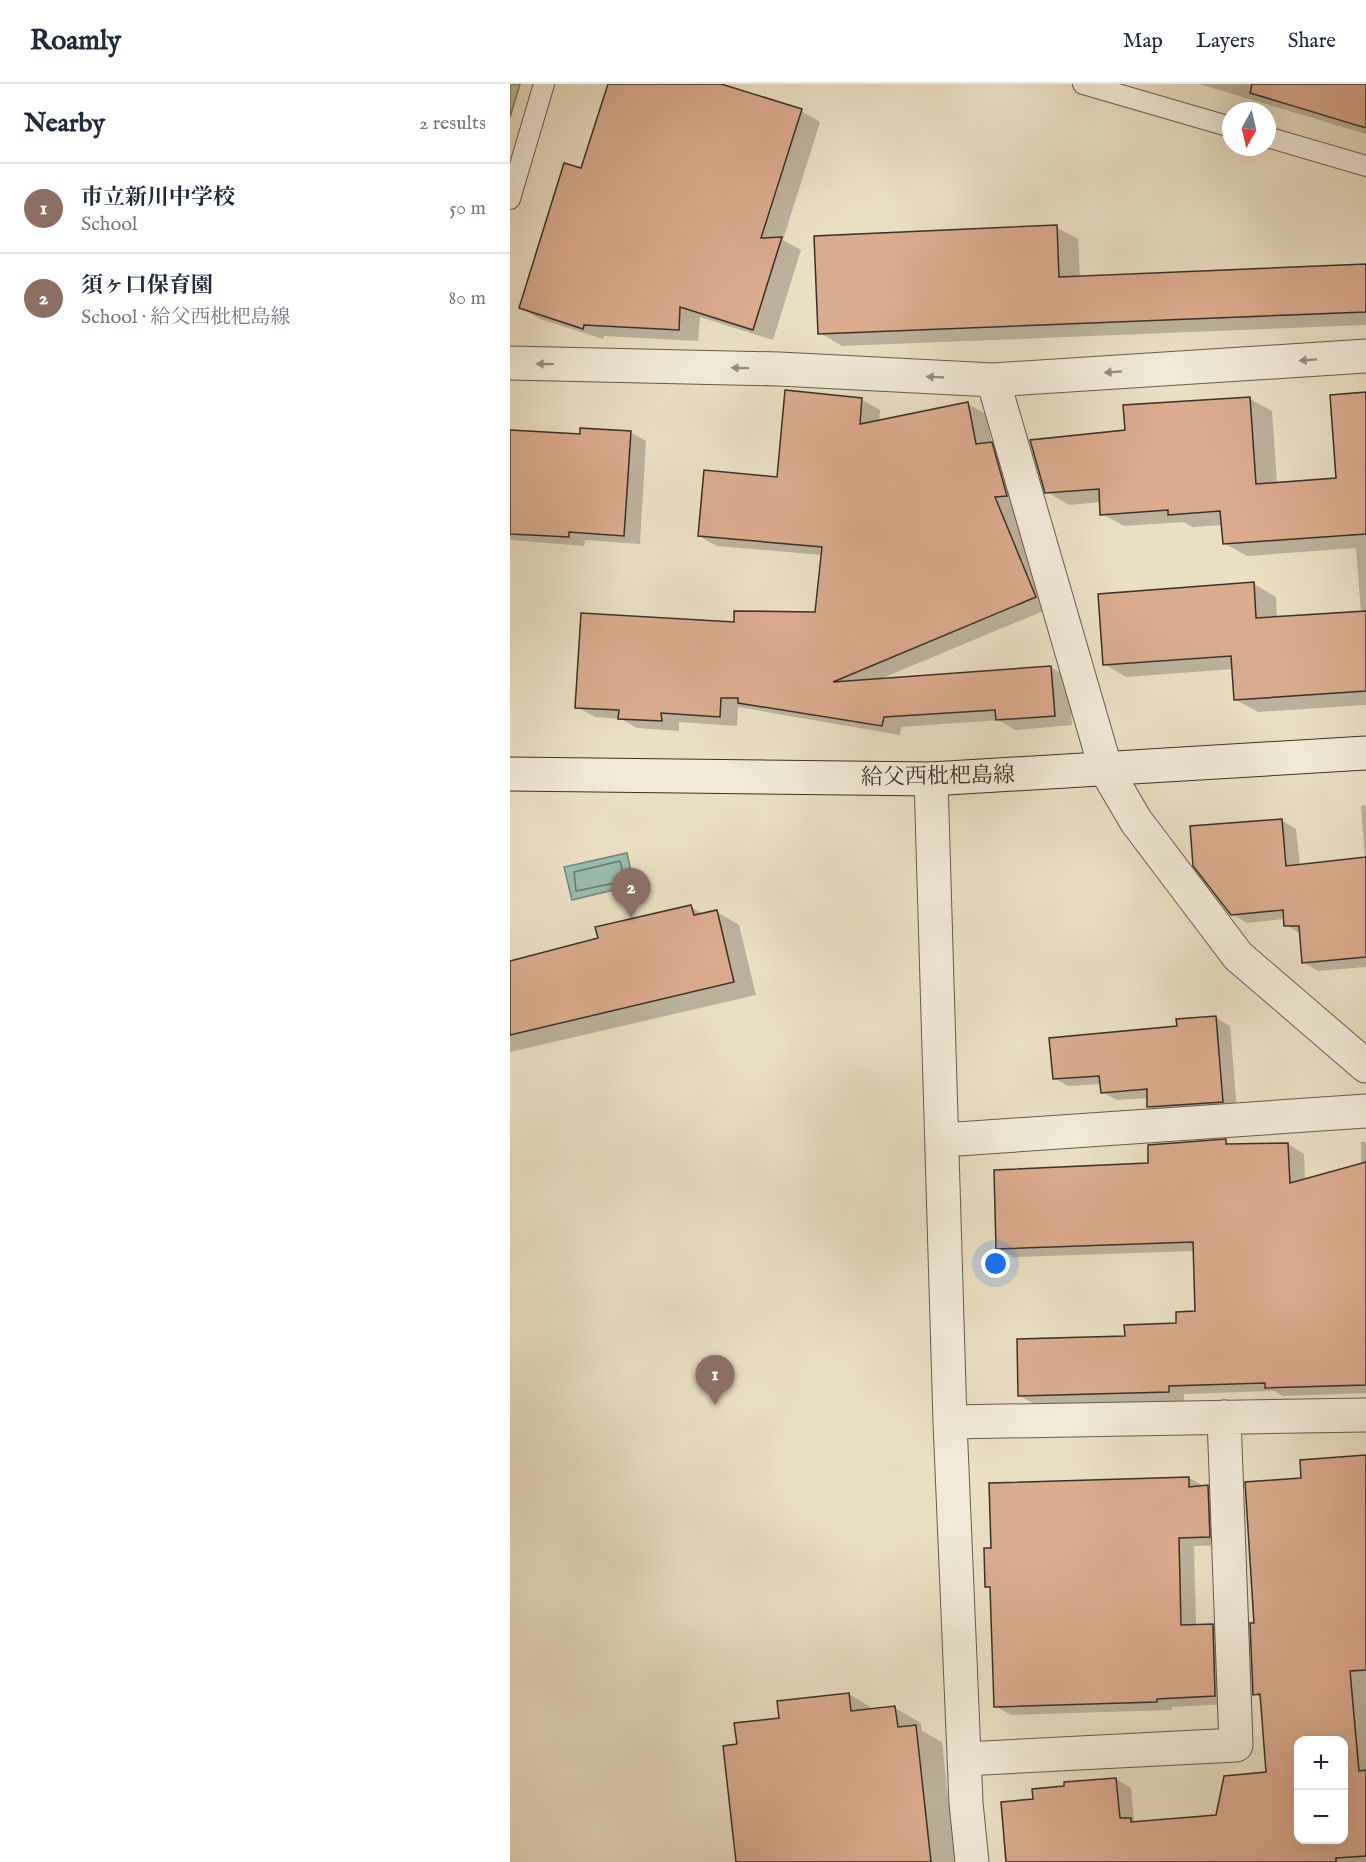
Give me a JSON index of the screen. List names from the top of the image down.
{
  "streets": {
    "street": ["給父西枇杷島線"]
  },
  "north": "bottom",
  "page": {
    "header": "Roamly",
    "nav": ["Map", "Layers", "Share"],
    "heading": ["Nearby", "2 results"],
    "list": [
      {
        "mark": "1",
        "name": "市立新川中学校",
        "note": "School",
        "value": "50 m"
      },
      {
        "mark": "2",
        "name": "須ヶ口保育園",
        "note": "School · 給父西枇杷島線",
        "value": "80 m"
      }
    ],
    "pins": ["2", "1"],
    "map_buttons": ["+", "−"]
  }
}
